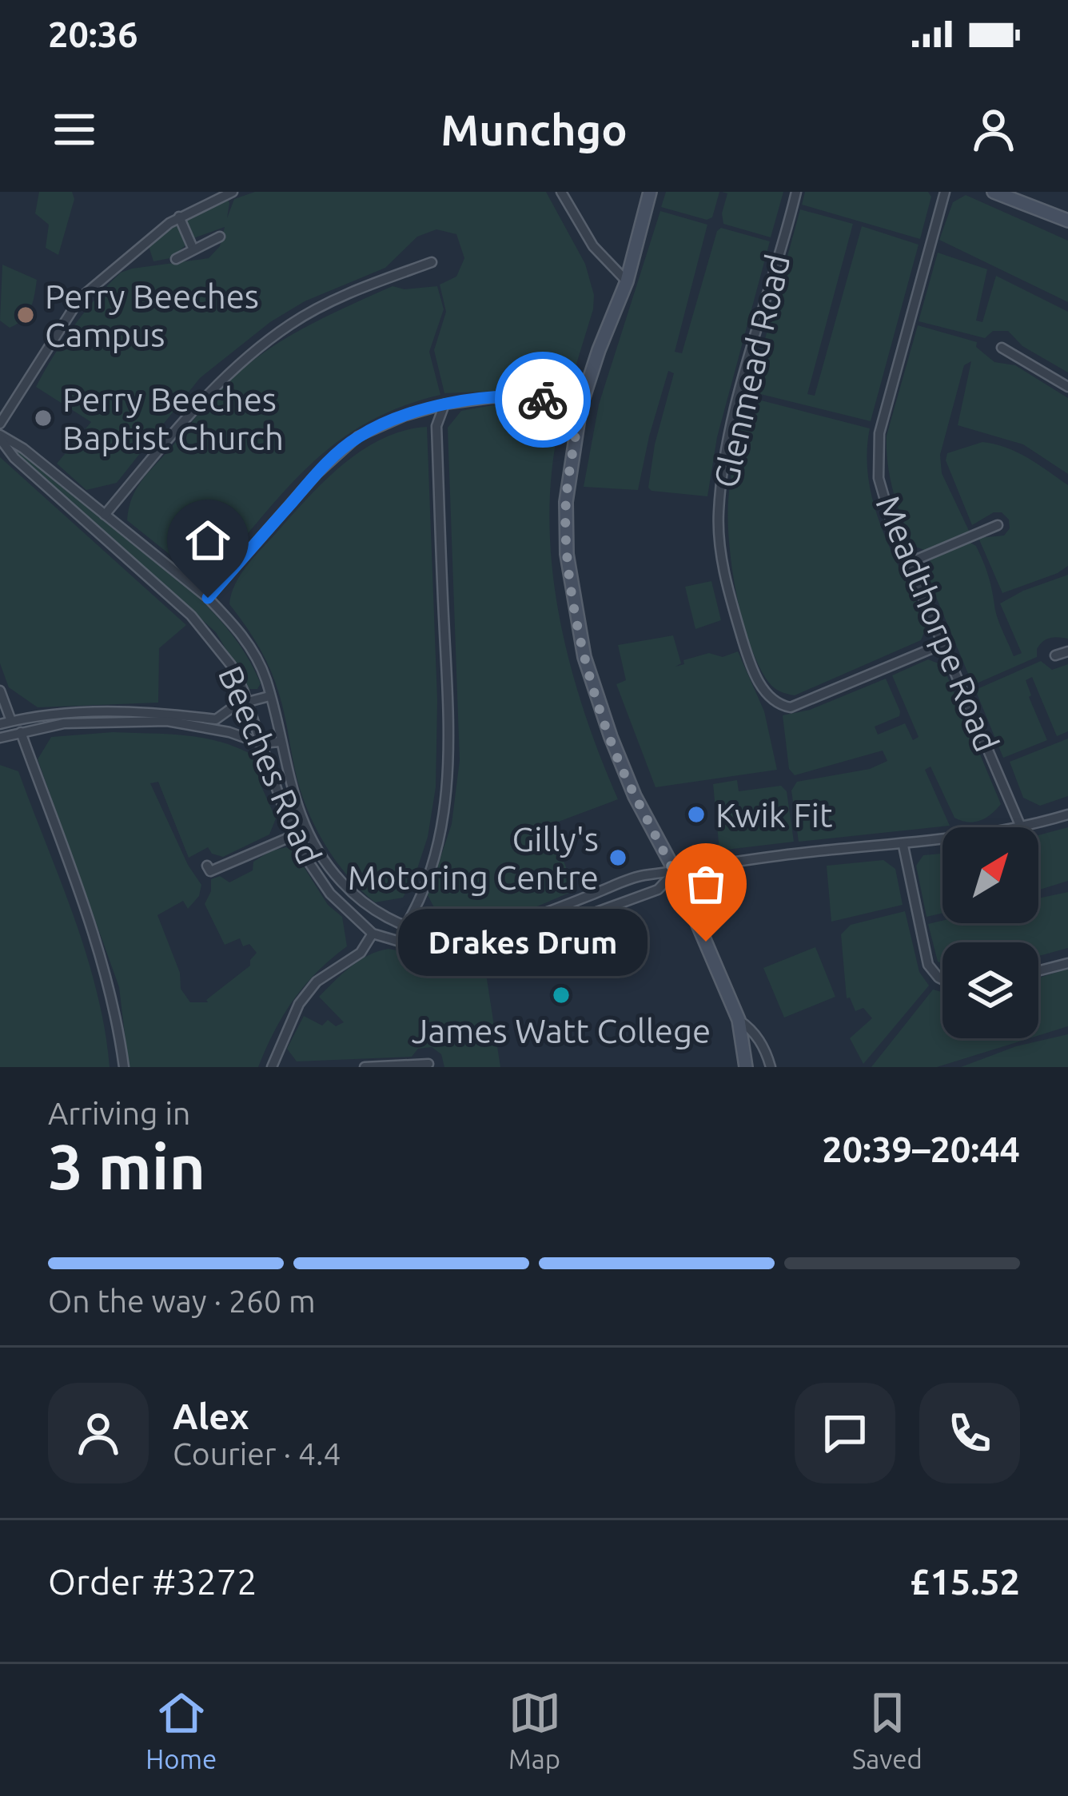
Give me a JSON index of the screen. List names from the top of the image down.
{
  "streets": {
    "street": ["Glenmead Road", "Meadthorpe Road", "Beeches Road"]
  },
  "crossings": [
    ["Glenmead Road", "Meadthorpe Road"]
  ],
  "places": [
    "Perry Beeches Campus",
    "Perry Beeches Baptist Church",
    "Kwik Fit",
    "Gilly's Motoring Centre",
    "Drakes Drum",
    "James Watt College"
  ],
  "north": "top right",
  "page": {
    "status": "20:36",
    "header": "Munchgo",
    "bubble": "Drakes Drum",
    "heading": ["3 min", "Arriving in", "20:39–20:44"],
    "panel": [
      "Alex",
      "Courier · 4.4",
      "Order #3272",
      "£15.52"
    ],
    "bar": "On the way · 260 m",
    "tabs": ["Home", "Map", "Saved"]
  }
}
